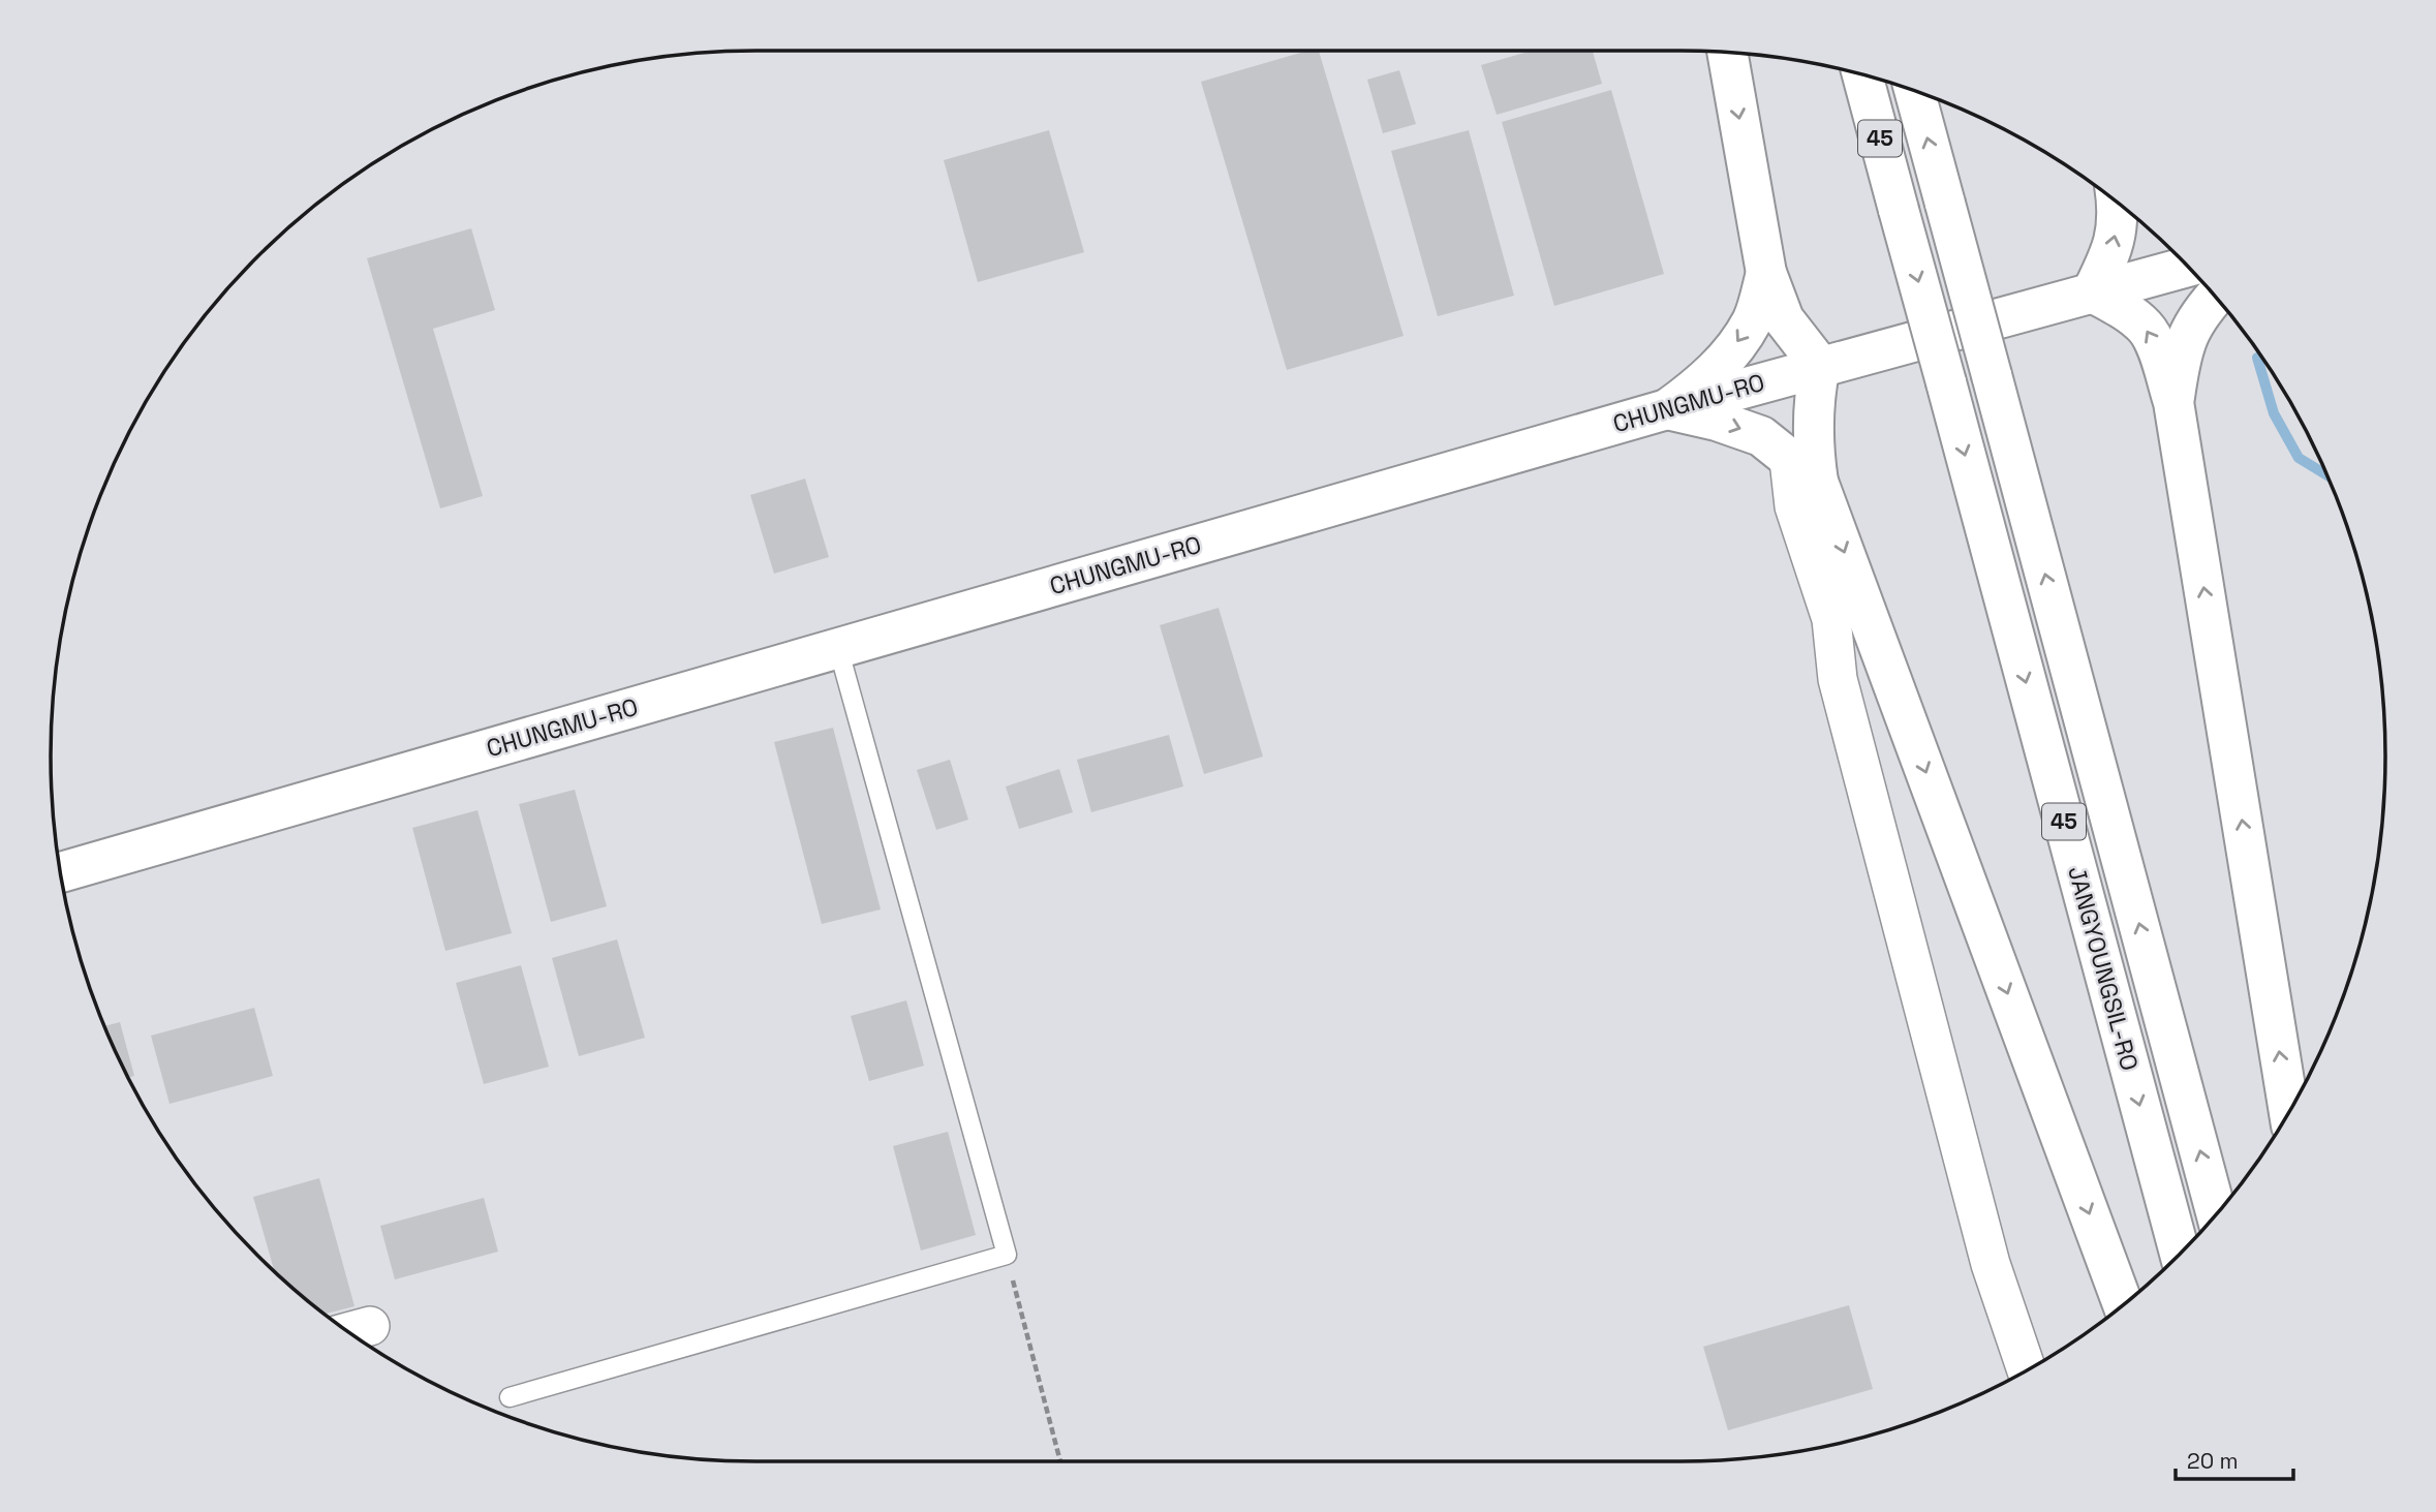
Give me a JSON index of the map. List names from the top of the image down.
{
  "streets": {
    "main road": ["45", "CHUNGMU-RO", "JANGYOUNGSIL-RO"]
  },
  "scale_bar": "20 m"
}
